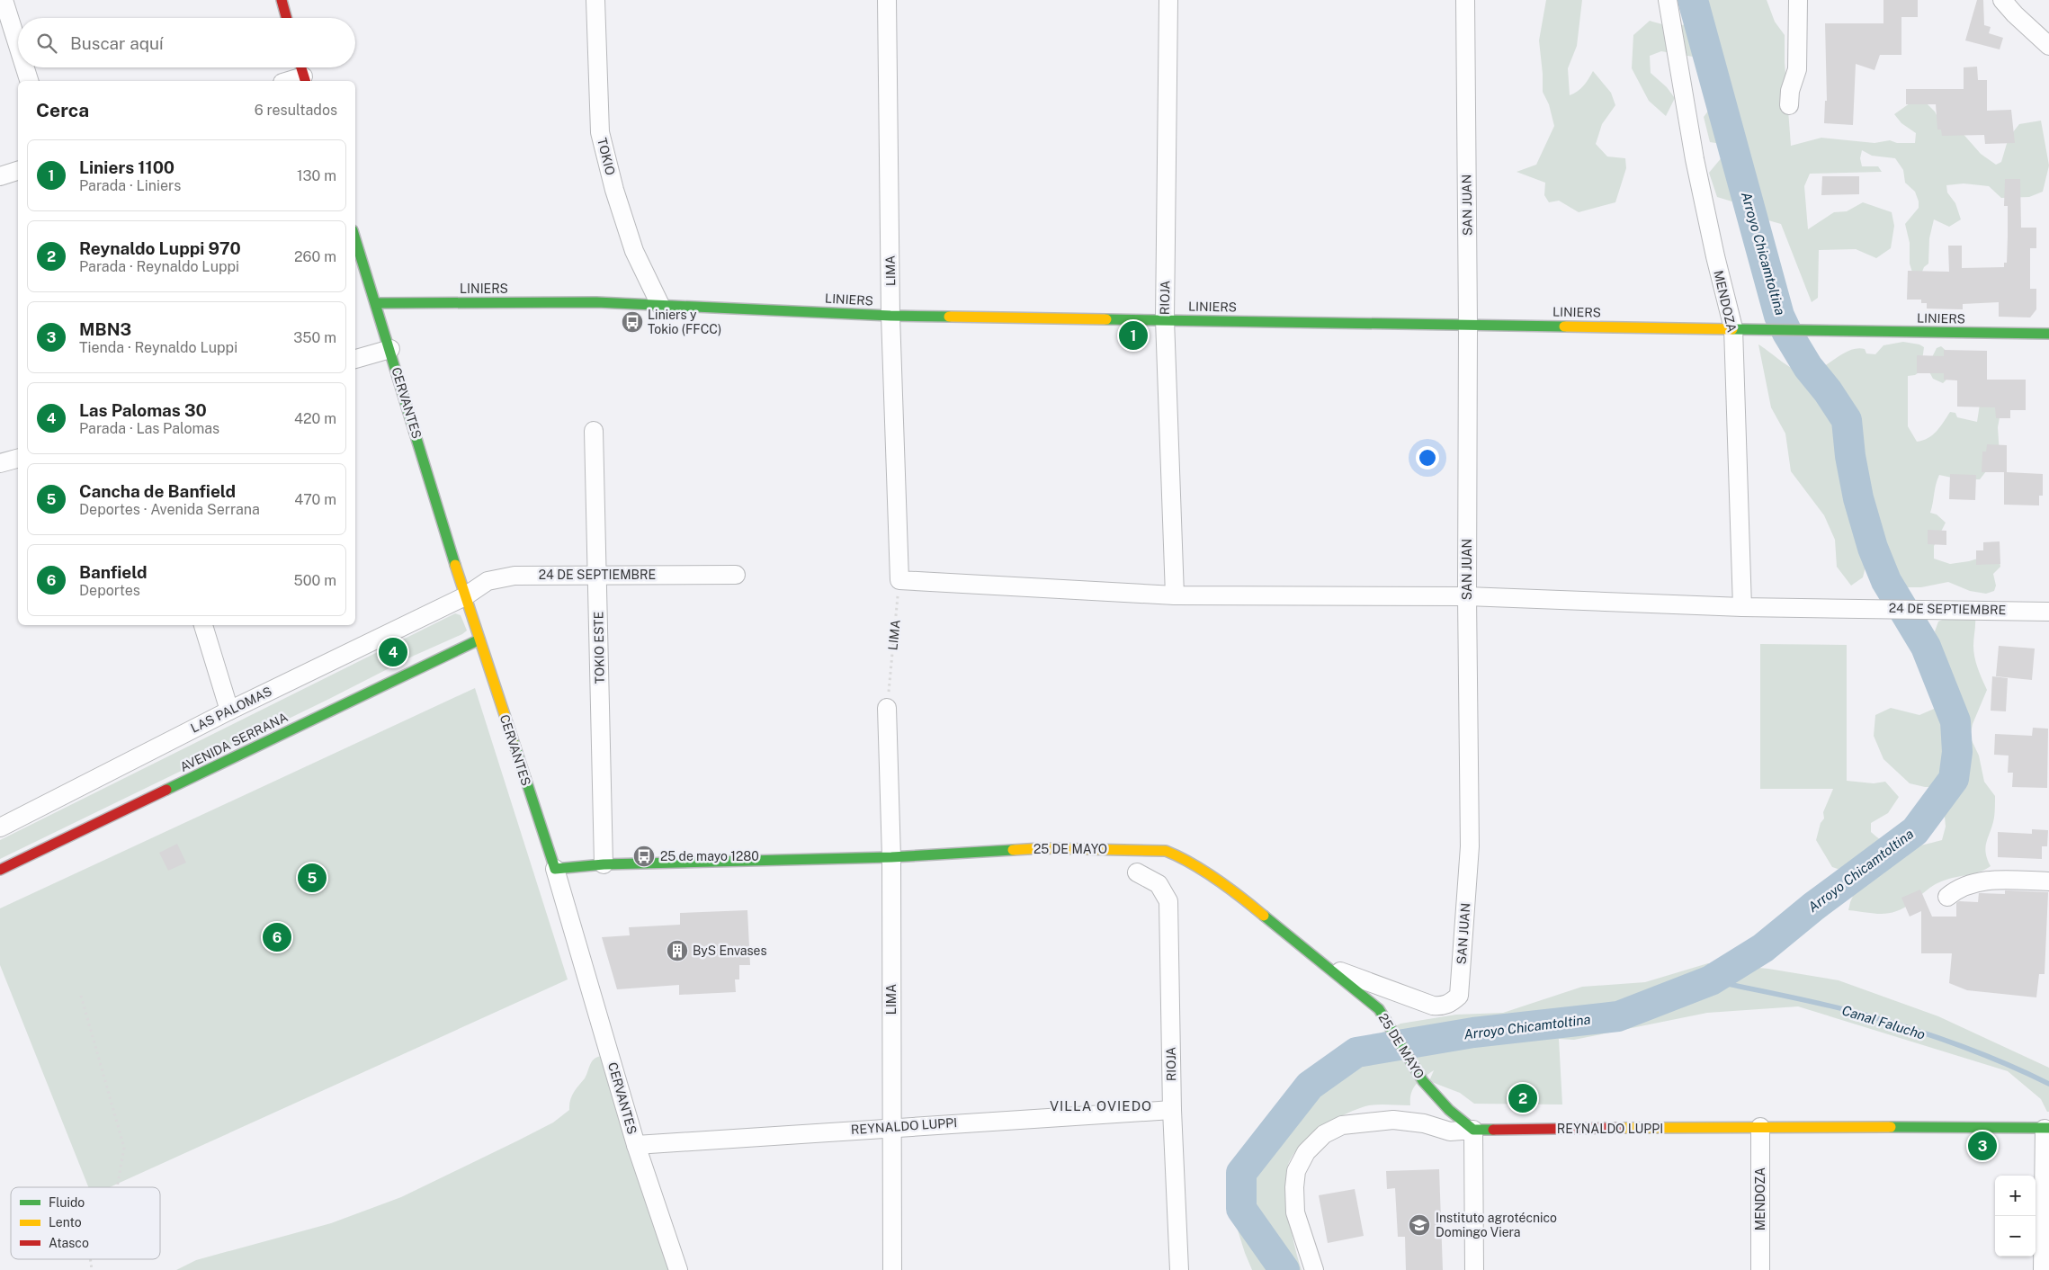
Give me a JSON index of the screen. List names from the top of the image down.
{
  "streets": {
    "street": [
      "TOKIO",
      "SAN JUAN",
      "LIMA",
      "LINIERS",
      "RIOJA",
      "MENDOZA",
      "CERVANTES",
      "24 DE SEPTIEMBRE",
      "TOKIO ESTE",
      "LAS PALOMAS",
      "AVENIDA SERRANA",
      "25 DE MAYO",
      "REYNALDO LUPPI"
    ]
  },
  "crossings": [
    ["TOKIO", "LINIERS"],
    ["SAN JUAN", "LINIERS"],
    ["SAN JUAN", "24 DE SEPTIEMBRE"],
    ["SAN JUAN", "25 DE MAYO"],
    ["LIMA", "LINIERS"],
    ["LIMA", "24 DE SEPTIEMBRE"],
    ["LIMA", "25 DE MAYO"],
    ["LIMA", "REYNALDO LUPPI"],
    ["LINIERS", "RIOJA"],
    ["LINIERS", "MENDOZA"],
    ["LINIERS", "CERVANTES"],
    ["RIOJA", "24 DE SEPTIEMBRE"],
    ["RIOJA", "REYNALDO LUPPI"],
    ["MENDOZA", "24 DE SEPTIEMBRE"],
    ["MENDOZA", "REYNALDO LUPPI"],
    ["CERVANTES", "24 DE SEPTIEMBRE"],
    ["CERVANTES", "LAS PALOMAS"],
    ["CERVANTES", "AVENIDA SERRANA"],
    ["CERVANTES", "25 DE MAYO"],
    ["CERVANTES", "REYNALDO LUPPI"],
    ["24 DE SEPTIEMBRE", "TOKIO ESTE"],
    ["24 DE SEPTIEMBRE", "LAS PALOMAS"],
    ["TOKIO ESTE", "25 DE MAYO"],
    ["25 DE MAYO", "REYNALDO LUPPI"]
  ],
  "districts": ["VILLA OVIEDO"],
  "water": ["Arroyo Chicamtoltina", "Canal Falucho"],
  "places": {
    "bus stop": ["Liniers y Tokio (FFCC)", "25 de mayo 1280"],
    "building": ["ByS Envases"],
    "school or university": ["Instituto agrotécnico Domingo Viera"]
  },
  "legend": ["Fluido", "Lento", "Atasco"],
  "page": {
    "search": "Buscar aquí",
    "heading": ["Cerca", "6 resultados"],
    "list": [
      {
        "mark": "1",
        "name": "Liniers 1100",
        "note": "Parada · Liniers",
        "value": "130 m"
      },
      {
        "mark": "2",
        "name": "Reynaldo Luppi 970",
        "note": "Parada · Reynaldo Luppi",
        "value": "260 m"
      },
      {
        "mark": "3",
        "name": "MBN3",
        "note": "Tienda · Reynaldo Luppi",
        "value": "350 m"
      },
      {
        "mark": "4",
        "name": "Las Palomas 30",
        "note": "Parada · Las Palomas",
        "value": "420 m"
      },
      {
        "mark": "5",
        "name": "Cancha de Banfield",
        "note": "Deportes · Avenida Serrana",
        "value": "470 m"
      },
      {
        "mark": "6",
        "name": "Banfield",
        "note": "Deportes",
        "value": "500 m"
      }
    ],
    "pins": [
      "1",
      "4",
      "5",
      "6",
      "2",
      "3"
    ],
    "map_buttons": ["+", "−"]
  }
}
